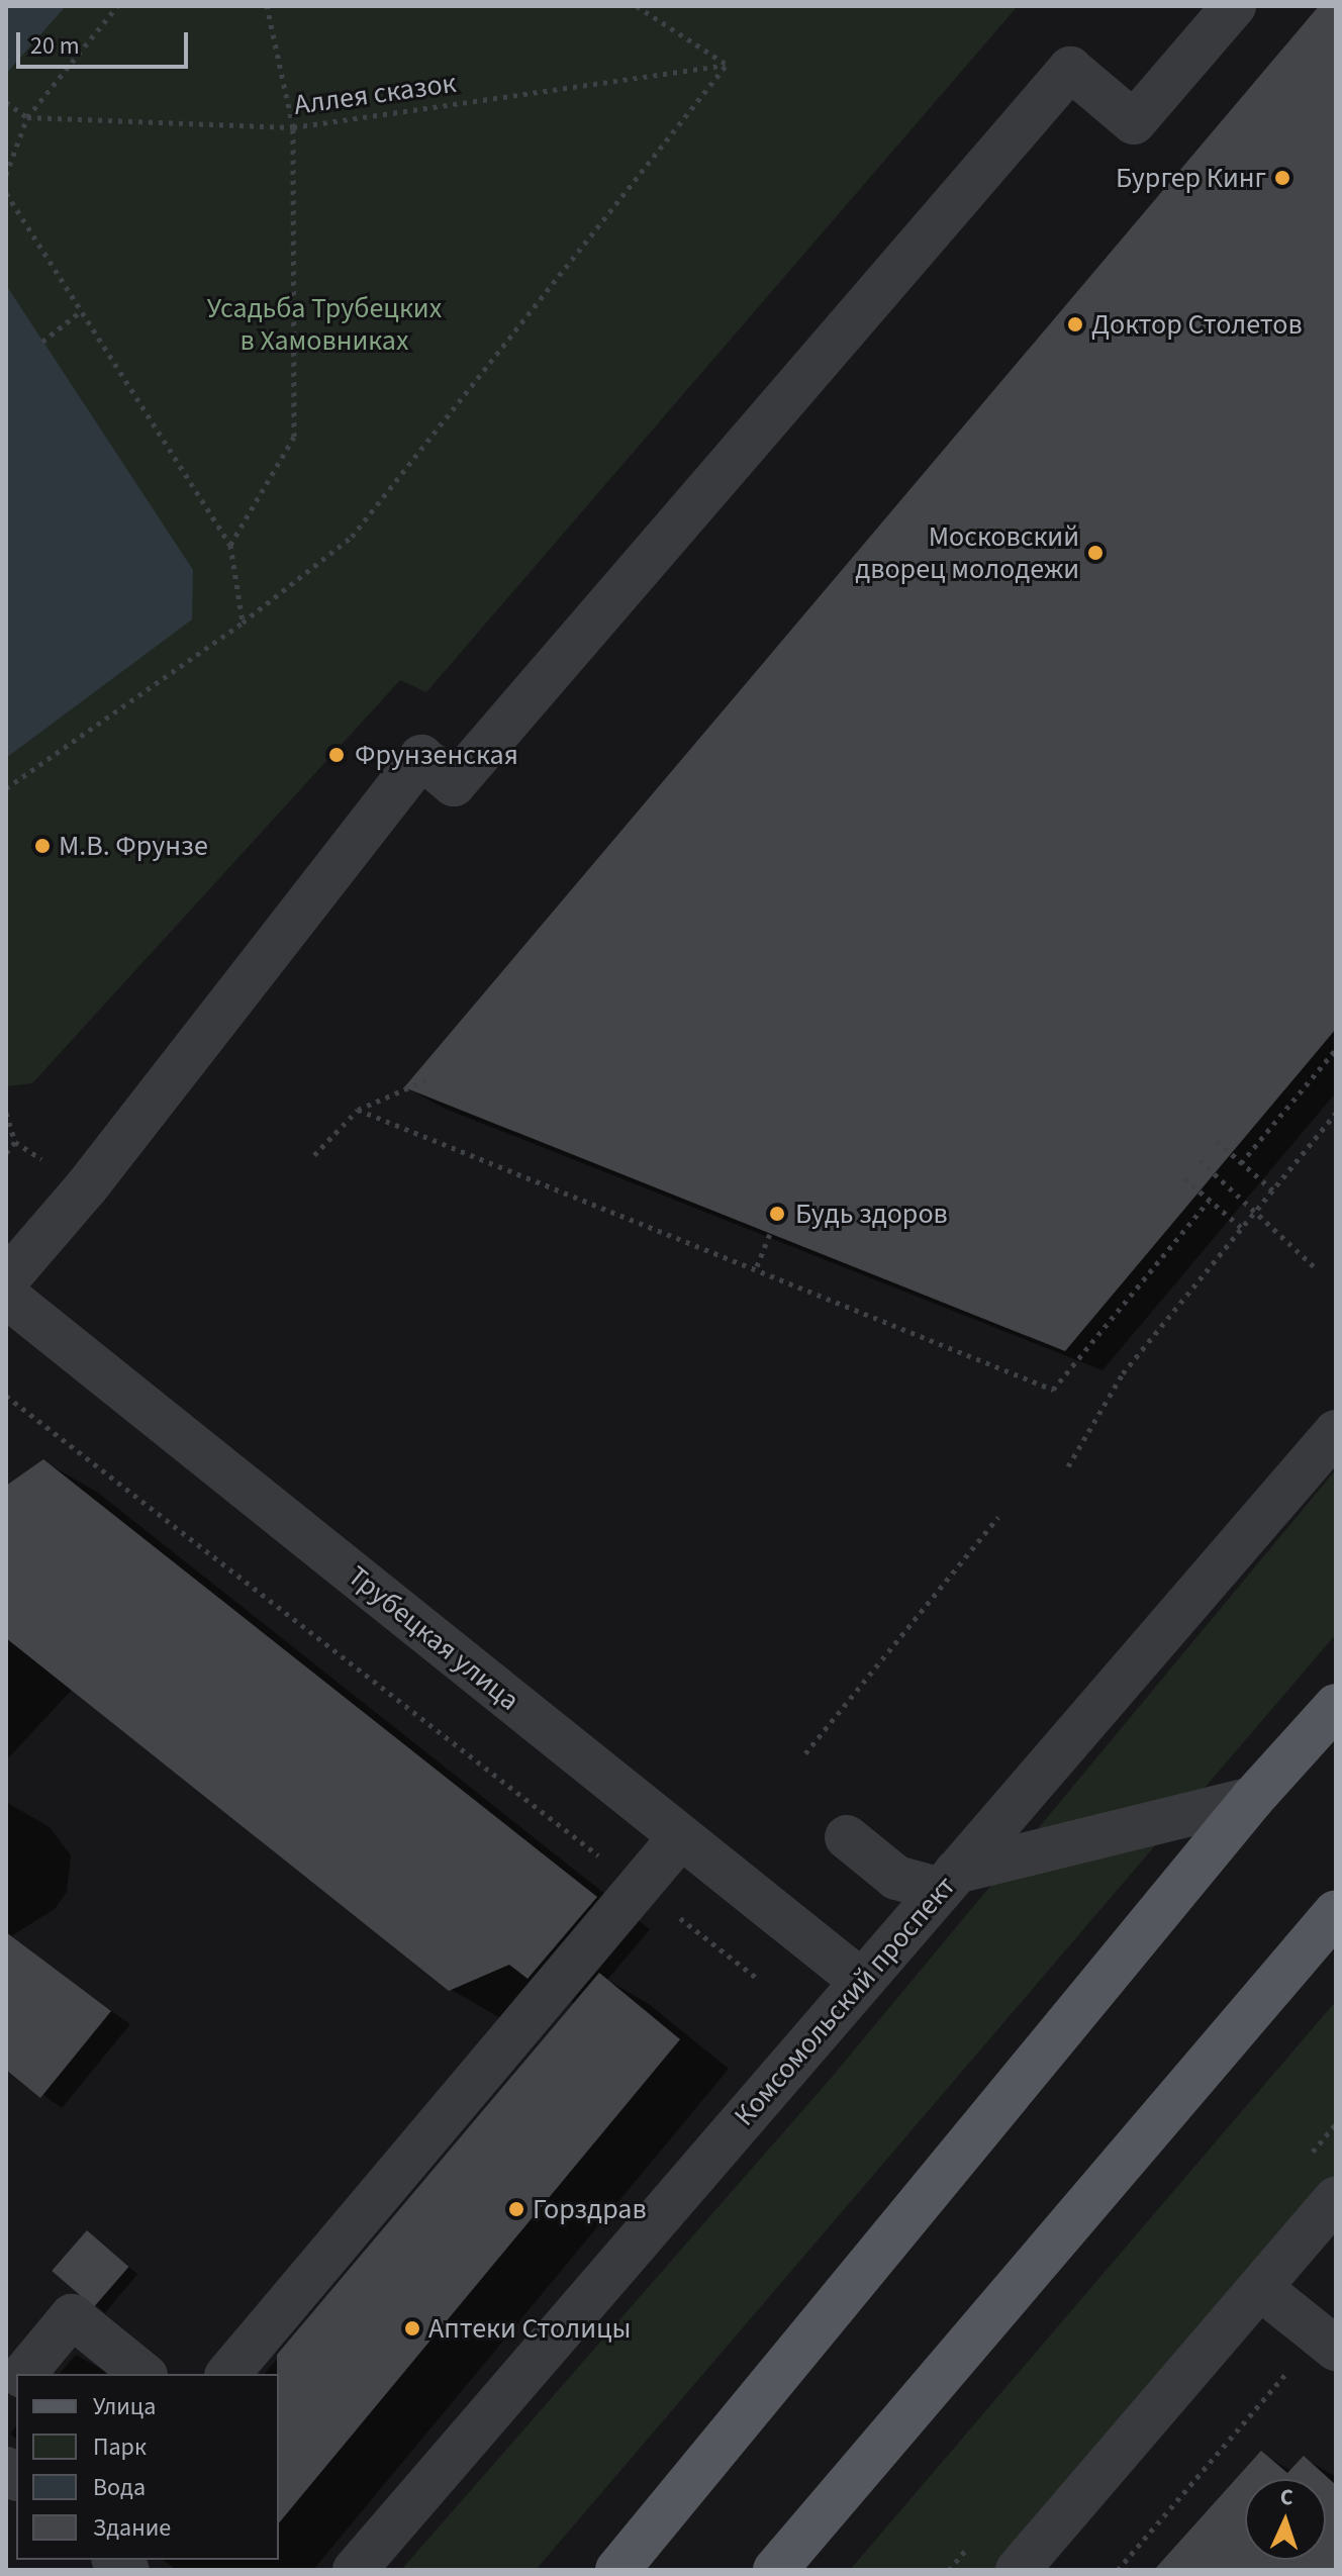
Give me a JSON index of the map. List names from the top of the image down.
{
  "streets": {
    "street": ["Трубецкая улица", "Комсомольский проспект"],
    "path": ["Аллея сказок"]
  },
  "crossings": [
    ["Трубецкая улица", "Комсомольский проспект"]
  ],
  "parks": ["Усадьба Трубецких в Хамовниках"],
  "places": [
    "Бургер Кинг",
    "Доктор Столетов",
    "Московский дворец молодежи",
    "Фрунзенская",
    "М.В. Фрунзе",
    "Будь здоров",
    "Горздрав",
    "Аптеки Столицы"
  ],
  "legend": [
    "Улица",
    "Парк",
    "Вода",
    "Здание"
  ],
  "scale_bar": "20 m",
  "north": "top"
}
